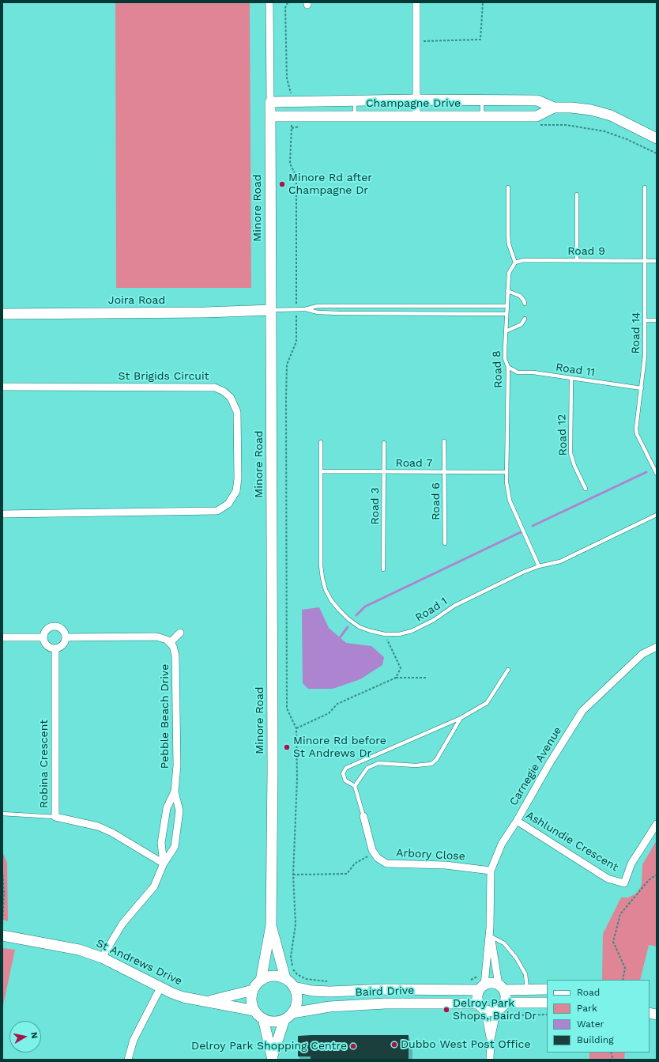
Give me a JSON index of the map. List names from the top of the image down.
{
  "streets": {
    "street": [
      "Champagne Drive",
      "Minore Road",
      "Joira Road",
      "St Brigids Circuit",
      "Pebble Beach Drive",
      "Robina Crescent",
      "Carnegie Avenue",
      "Ashlundie Crescent",
      "Arbory Close",
      "St Andrews Drive",
      "Baird Drive"
    ],
    "lane": [
      "Road 9",
      "Road 14",
      "Road 8",
      "Road 11",
      "Road 12",
      "Road 7",
      "Road 6",
      "Road 3",
      "Road 1"
    ]
  },
  "crossings": [
    ["Champagne Drive", "Minore Road"],
    ["Minore Road", "Joira Road"],
    ["Minore Road", "St Andrews Drive"],
    ["Minore Road", "Baird Drive"],
    ["Road 9", "Road 14"],
    ["Road 9", "Road 8"],
    ["Road 14", "Road 11"],
    ["Road 8", "Road 11"],
    ["Road 8", "Road 7"],
    ["Road 8", "Road 1"],
    ["Road 11", "Road 12"],
    ["Road 7", "Road 6"],
    ["Road 7", "Road 3"],
    ["Road 7", "Road 1"],
    ["Pebble Beach Drive", "Robina Crescent"],
    ["Pebble Beach Drive", "St Andrews Drive"],
    ["Carnegie Avenue", "Ashlundie Crescent"],
    ["Carnegie Avenue", "Arbory Close"],
    ["Carnegie Avenue", "Baird Drive"],
    ["St Andrews Drive", "Baird Drive"]
  ],
  "places": [
    "Minore Rd after Champagne Dr",
    "Minore Rd before St Andrews Dr",
    "Delroy Park Shops, Baird Dr",
    "Dubbo West Post Office",
    "Delroy Park Shopping Centre"
  ],
  "legend": [
    "Road",
    "Park",
    "Water",
    "Building"
  ],
  "north": "right"
}
